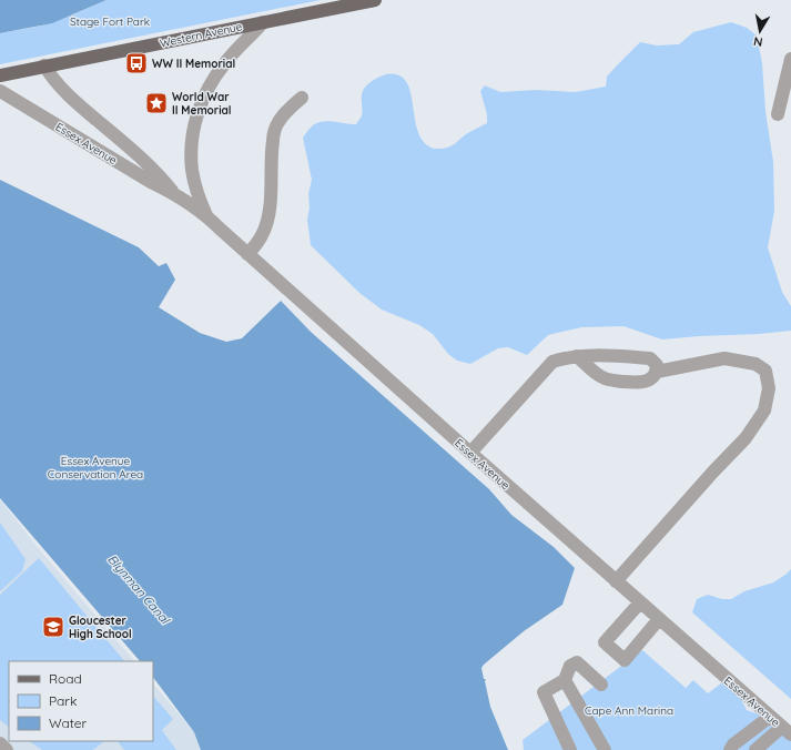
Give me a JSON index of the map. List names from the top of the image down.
{
  "streets": {
    "main road": ["Western Avenue"],
    "street": ["Essex Avenue"]
  },
  "crossings": [
    ["Western Avenue", "Essex Avenue"]
  ],
  "water": ["Blynman Canal"],
  "parks": ["Stage Fort Park", "Essex Avenue Conservation Area", "Cape Ann Marina"],
  "places": {
    "bus stop": ["WW II Memorial"],
    "place": ["World War II Memorial"],
    "school or university": ["Gloucester High School"]
  },
  "legend": ["Road", "Park", "Water"],
  "north": "bottom"
}
